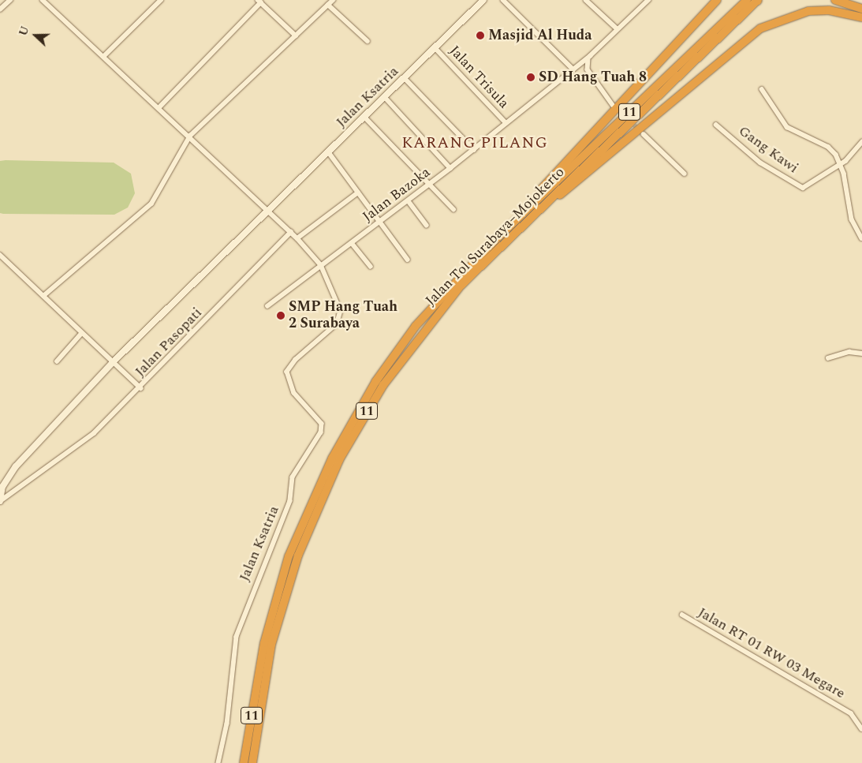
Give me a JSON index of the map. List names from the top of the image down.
{
  "streets": {
    "highway": ["11", "Jalan Tol Surabaya–Mojokerto"],
    "street": [
      "Jalan Trisula",
      "Jalan Ksatria",
      "Gang Kawi",
      "Jalan Bazoka",
      "Jalan Pasopati",
      "Jalan RT 01 RW 03 Megare"
    ]
  },
  "crossings": [
    ["Jalan Trisula", "Jalan Ksatria"],
    ["Jalan Trisula", "Jalan Bazoka"],
    ["Jalan Ksatria", "Jalan Bazoka"],
    ["Jalan Ksatria", "Jalan Pasopati"]
  ],
  "districts": ["KARANG PILANG"],
  "places": ["Masjid Al Huda", "SD Hang Tuah 8", "SMP Hang Tuah 2 Surabaya"],
  "north": "left"
}
